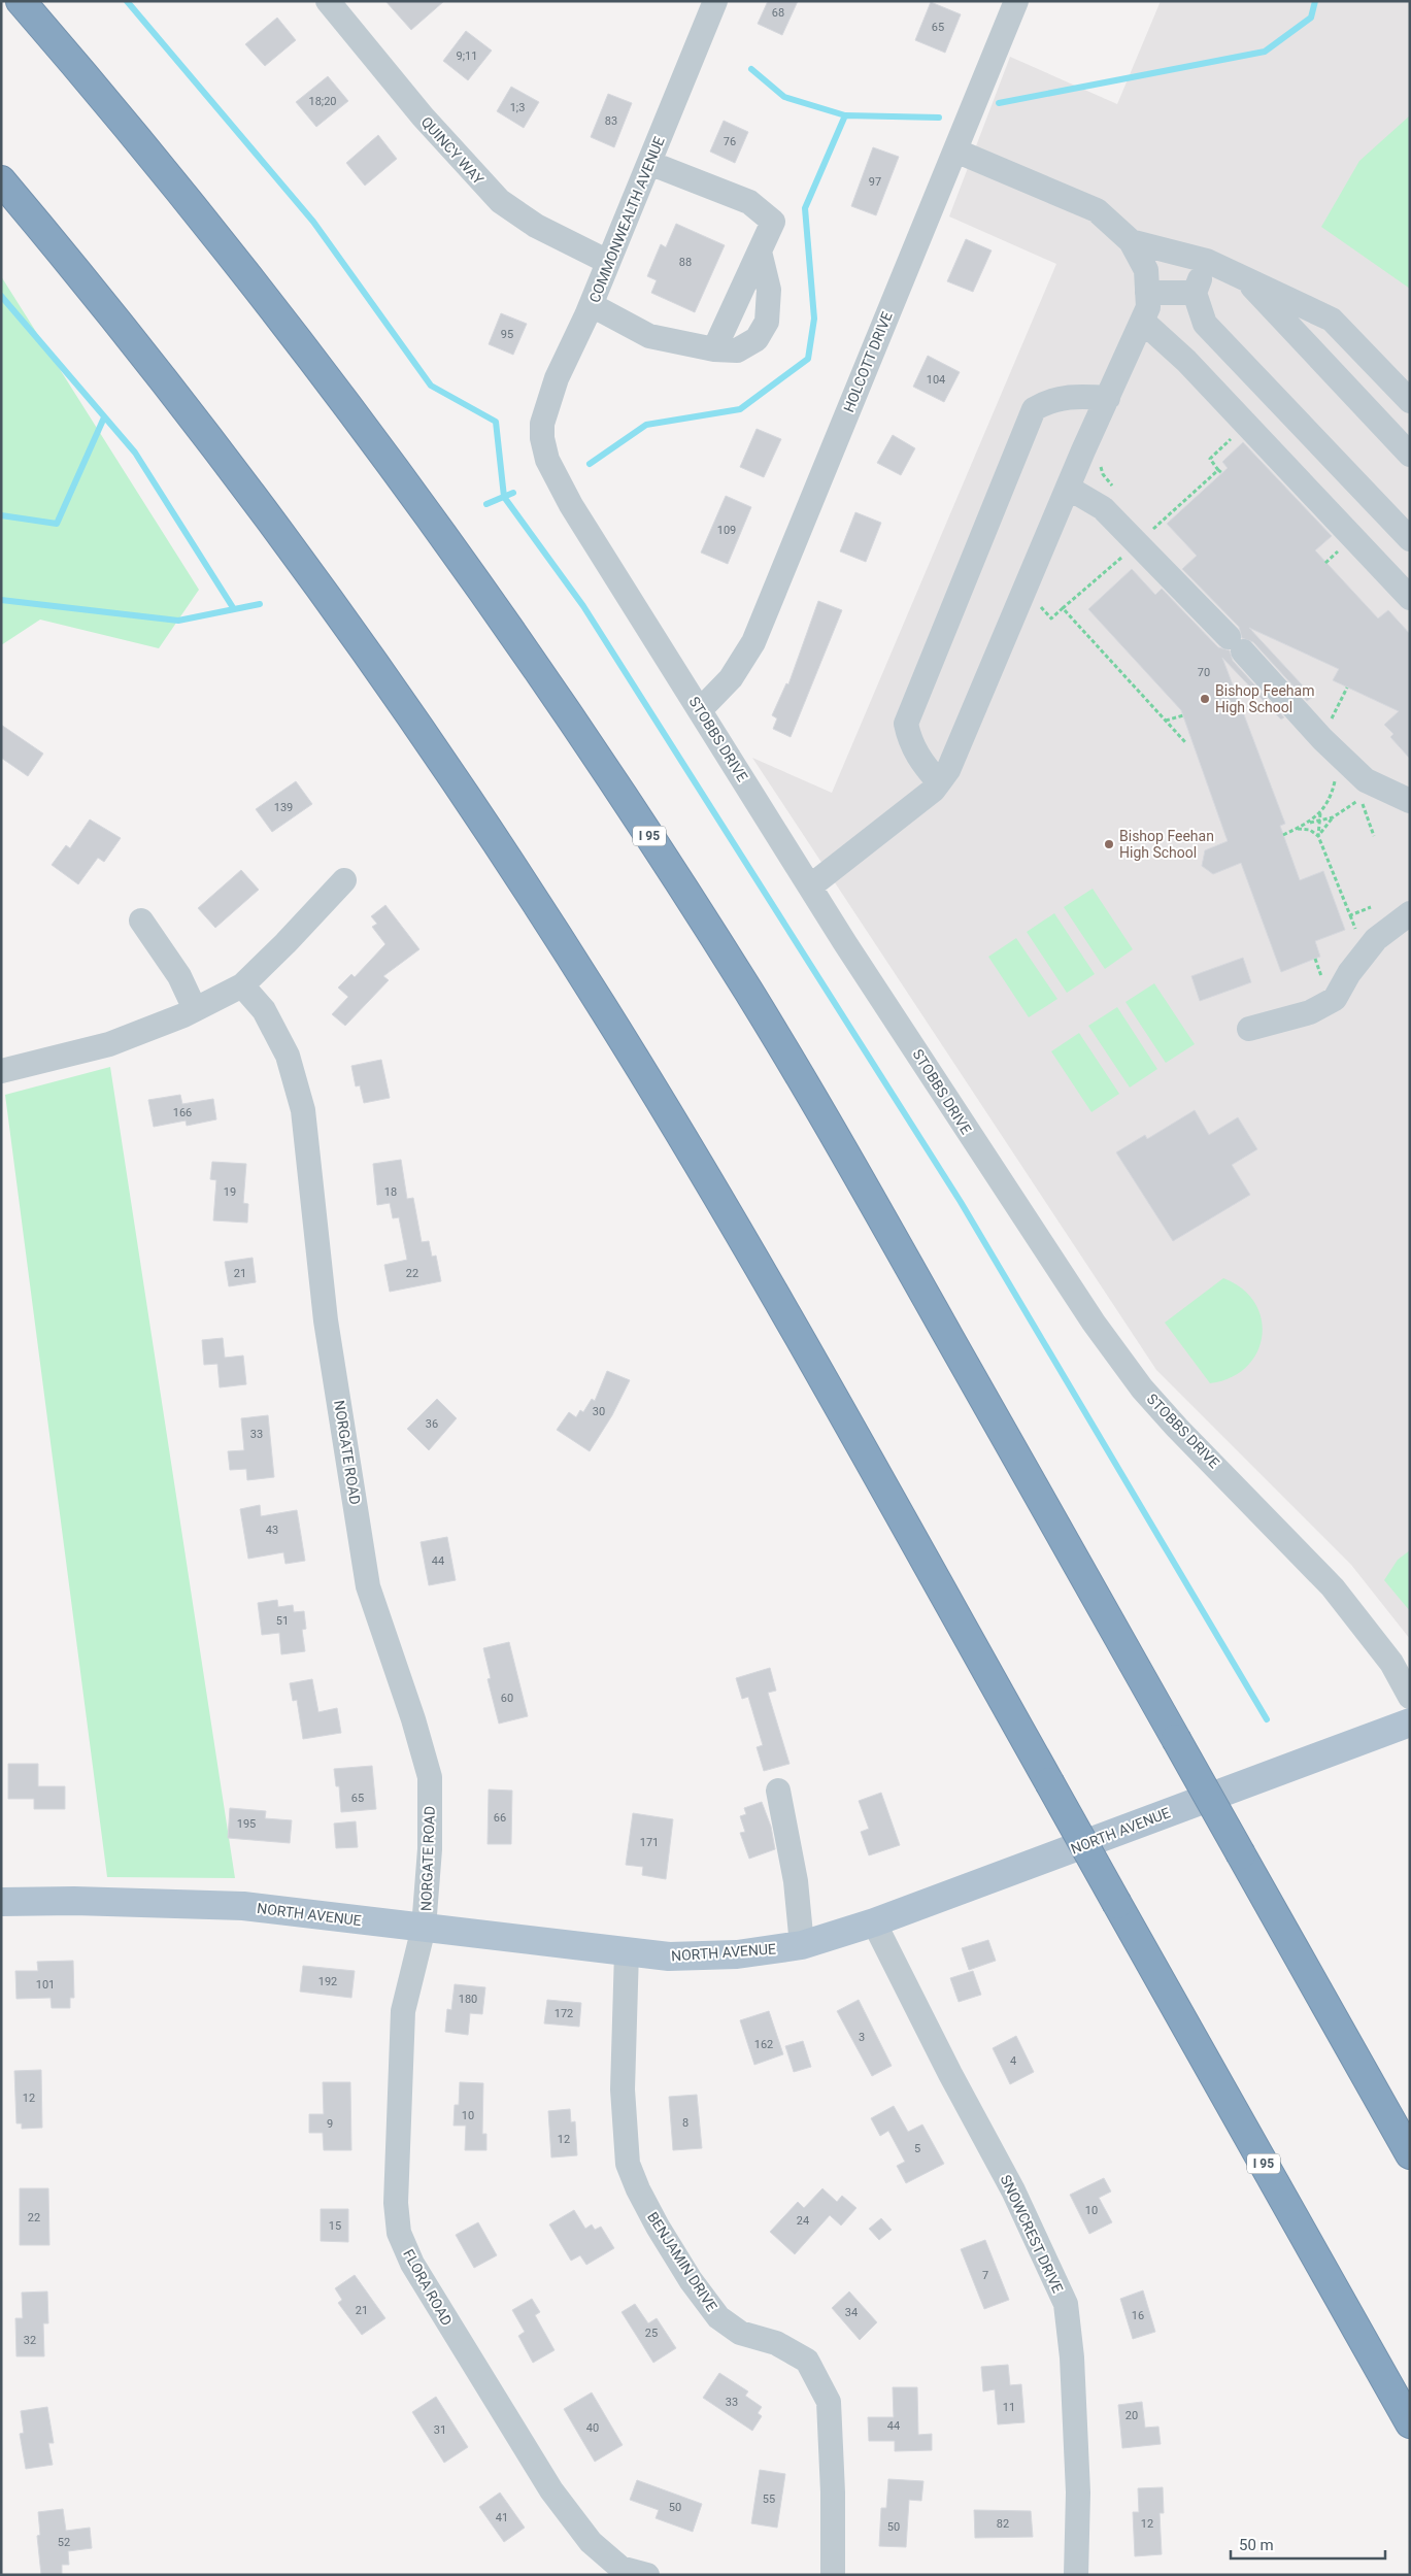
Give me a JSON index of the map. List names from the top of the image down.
{
  "streets": {
    "highway": ["I 95"],
    "main road": ["NORTH AVENUE"],
    "street": [
      "QUINCY WAY",
      "COMMONWEALTH AVENUE",
      "HOLCOTT DRIVE",
      "STOBBS DRIVE",
      "NORGATE ROAD",
      "SNOWCREST DRIVE",
      "BENJAMIN DRIVE",
      "FLORA ROAD"
    ]
  },
  "crossings": [
    ["QUINCY WAY", "COMMONWEALTH AVENUE"],
    ["COMMONWEALTH AVENUE", "STOBBS DRIVE"],
    ["HOLCOTT DRIVE", "STOBBS DRIVE"],
    ["NORGATE ROAD", "NORTH AVENUE"],
    ["NORGATE ROAD", "FLORA ROAD"],
    ["NORTH AVENUE", "SNOWCREST DRIVE"],
    ["NORTH AVENUE", "BENJAMIN DRIVE"],
    ["NORTH AVENUE", "FLORA ROAD"]
  ],
  "places": ["Bishop Feeham High School", "Bishop Feehan High School"],
  "house_numbers": [
    "68",
    "65",
    "9;11",
    "18;20",
    "1;3",
    "83",
    "76",
    "97",
    "88",
    "95",
    "104",
    "109",
    "70",
    "139",
    "166",
    "19",
    "18",
    "21",
    "22",
    "30",
    "36",
    "33",
    "43",
    "44",
    "51",
    "60",
    "65",
    "66",
    "195",
    "171",
    "192",
    "101",
    "180",
    "172",
    "3",
    "162",
    "4",
    "12",
    "10",
    "8",
    "9",
    "12",
    "5",
    "10",
    "22",
    "24",
    "15",
    "7",
    "21",
    "34",
    "16",
    "25",
    "32",
    "33",
    "11",
    "20",
    "44",
    "40",
    "31",
    "55",
    "50",
    "41",
    "82",
    "12",
    "50",
    "52"
  ],
  "scale_bar": "50 m"
}
